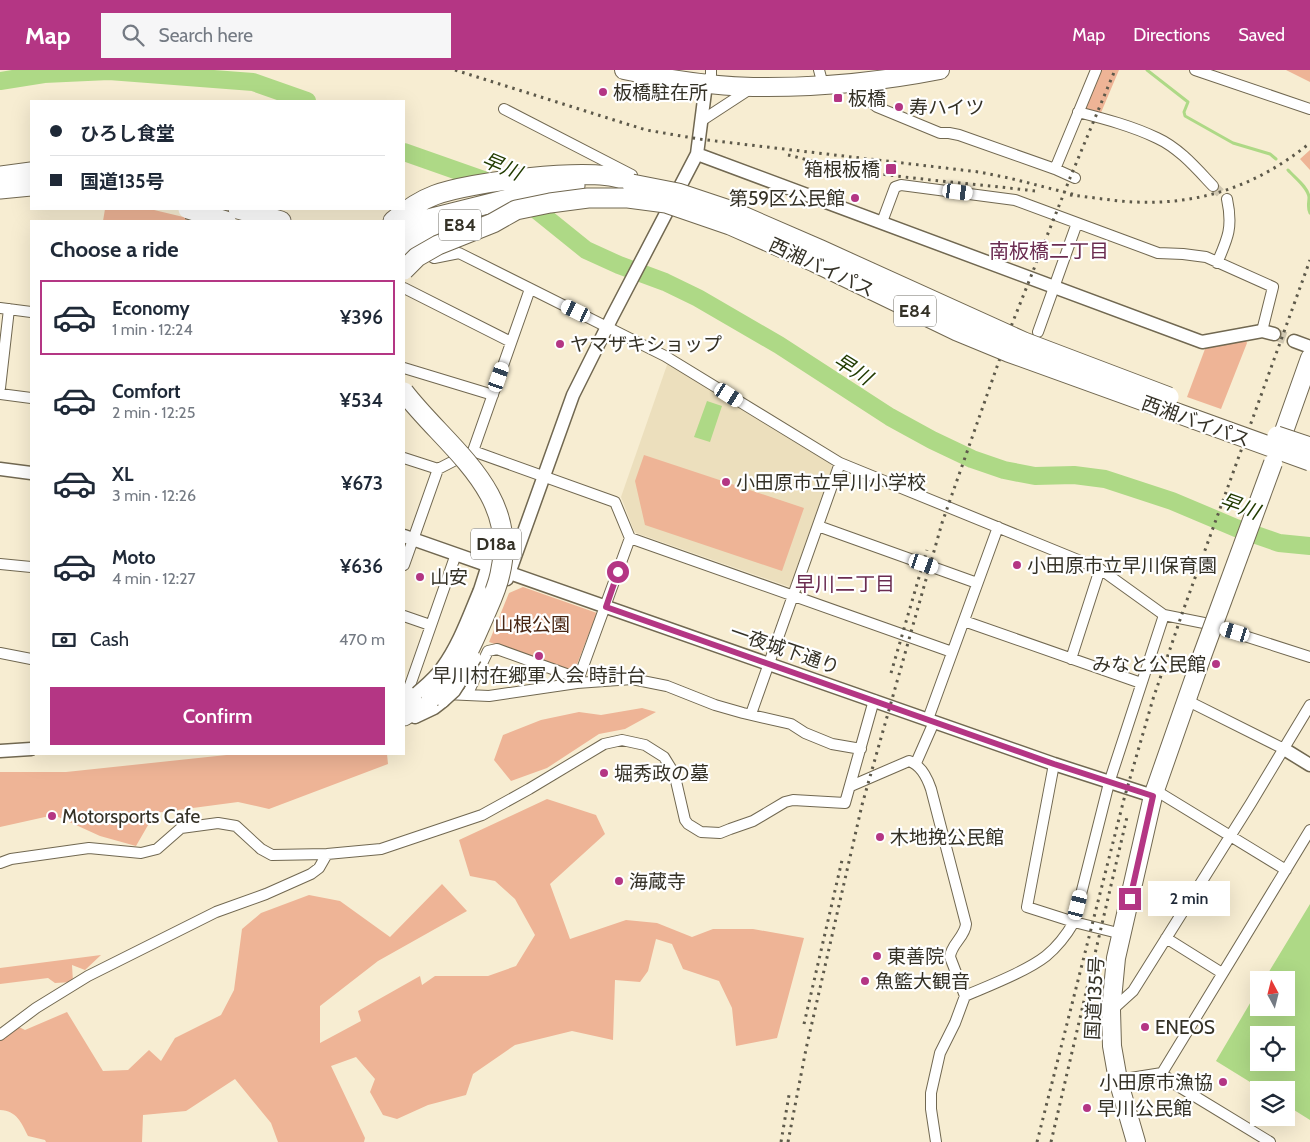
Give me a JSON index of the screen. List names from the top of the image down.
{
  "streets": {
    "highway": [
      "E84",
      "西湘バイパス",
      "D18a",
      "国道135号"
    ],
    "street": ["一夜城下通り"]
  },
  "crossings": [
    ["一夜城下通り", "国道135号"]
  ],
  "districts": ["南板橋二丁目", "早川二丁目"],
  "water": ["早川"],
  "parks": ["山根公園"],
  "places": {
    "other": [
      "板橋駐在所",
      "寿ハイツ",
      "第59区公民館",
      "ヤマザキショップ",
      "小田原市立早川小学校",
      "小田原市立早川保育園",
      "山安",
      "早川村在郷軍人会 時計台",
      "みなと公民館",
      "堀秀政の墓",
      "Motorsports Cafe",
      "木地挽公民館",
      "海蔵寺",
      "東善院",
      "魚籃大観音",
      "ENEOS",
      "小田原市漁協",
      "早川公民館"
    ],
    "transit": ["板橋", "箱根板橋"]
  },
  "north": "top",
  "page": {
    "header": "Map",
    "search": "Search here",
    "nav": ["Map", "Directions", "Saved"],
    "banner": ["ひろし食堂", "国道135号"],
    "heading": "Choose a ride",
    "list": [
      {
        "name": "Economy",
        "note": "1 min · 12:24",
        "value": "¥396"
      },
      {
        "name": "Comfort",
        "note": "2 min · 12:25",
        "value": "¥534"
      },
      {
        "name": "XL",
        "note": "3 min · 12:26",
        "value": "¥673"
      },
      {
        "name": "Moto",
        "note": "4 min · 12:27",
        "value": "¥636"
      }
    ],
    "pay": ["Cash", "470 m"],
    "buttons": "Confirm",
    "bubble": "2 min"
  }
}
